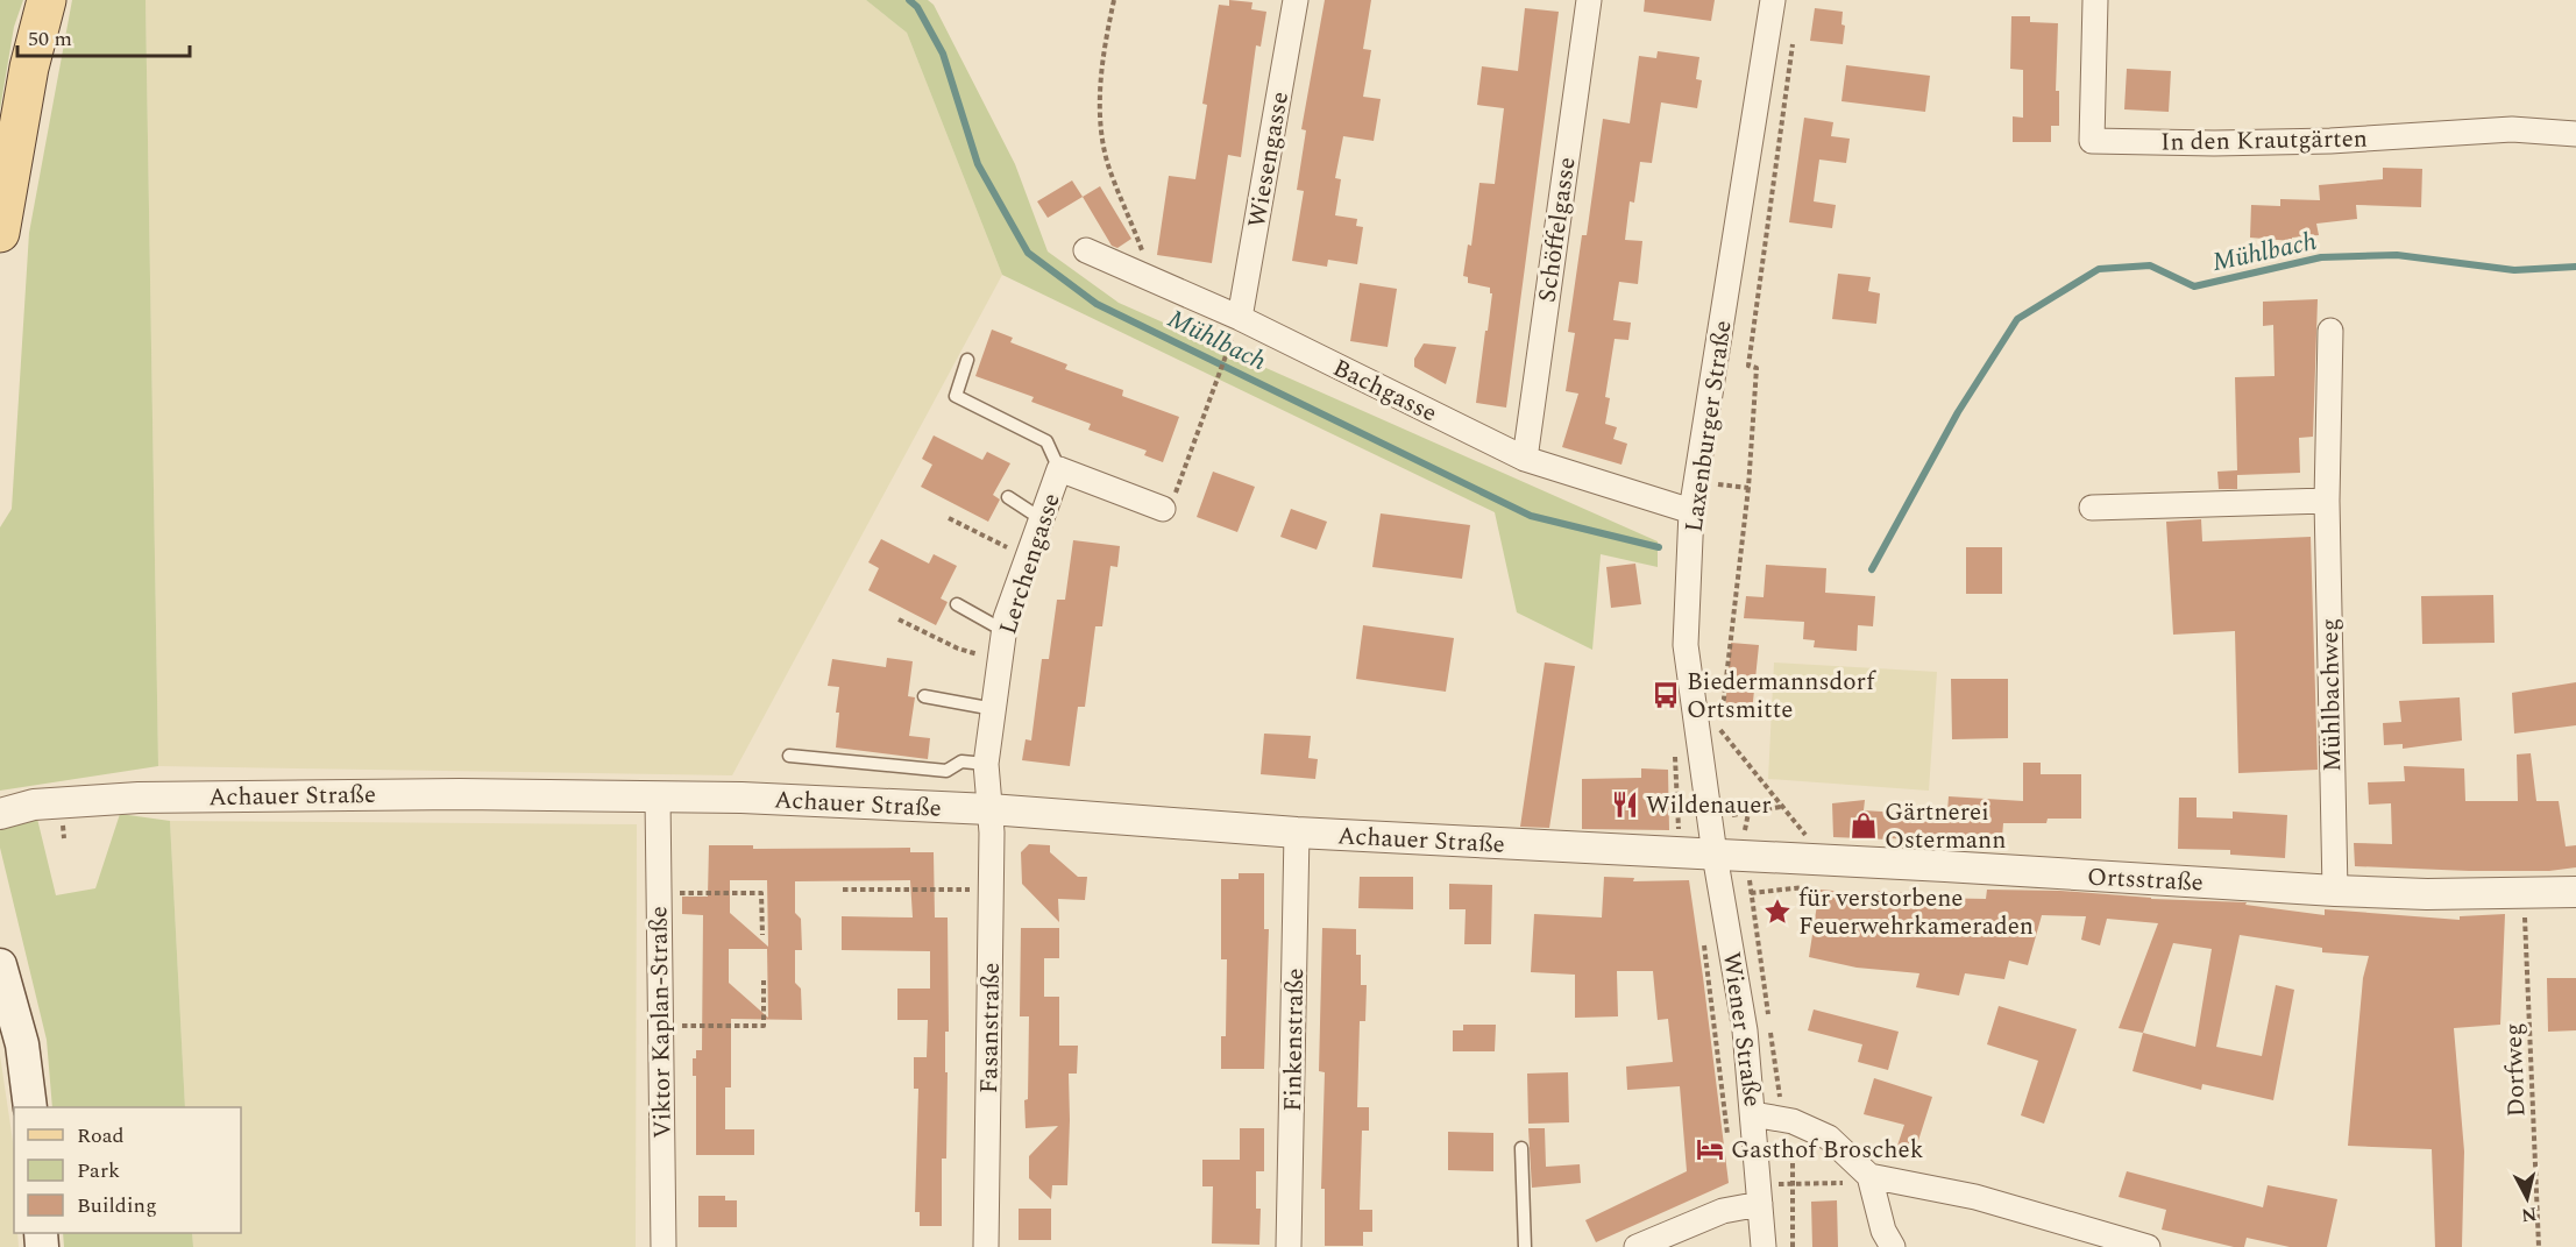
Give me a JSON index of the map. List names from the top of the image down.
{
  "streets": {
    "street": [
      "In den Krautgärten",
      "Wiesengasse",
      "Schöffelgasse",
      "Bachgasse",
      "Laxenburger Straße",
      "Lerchengasse",
      "Mühlbachweg",
      "Achauer Straße",
      "Ortsstraße",
      "Viktor Kaplan-Straße",
      "Fasanstraße",
      "Wiener Straße",
      "Finkenstraße"
    ],
    "path": ["Dorfweg"]
  },
  "crossings": [
    ["Wiesengasse", "Bachgasse"],
    ["Schöffelgasse", "Bachgasse"],
    ["Bachgasse", "Laxenburger Straße"],
    ["Laxenburger Straße", "Achauer Straße"],
    ["Laxenburger Straße", "Ortsstraße"],
    ["Laxenburger Straße", "Wiener Straße"],
    ["Lerchengasse", "Achauer Straße"],
    ["Lerchengasse", "Fasanstraße"],
    ["Mühlbachweg", "Ortsstraße"],
    ["Achauer Straße", "Ortsstraße"],
    ["Achauer Straße", "Viktor Kaplan-Straße"],
    ["Achauer Straße", "Fasanstraße"],
    ["Achauer Straße", "Wiener Straße"],
    ["Achauer Straße", "Finkenstraße"],
    ["Ortsstraße", "Wiener Straße"],
    ["Ortsstraße", "Dorfweg"]
  ],
  "water": ["Mühlbach"],
  "places": {
    "bus stop": ["Biedermannsdorf Ortsmitte"],
    "restaurant": ["Wildenauer"],
    "shop": ["Gärtnerei Ostermann"],
    "place": ["für verstorbene Feuerwehrkameraden"],
    "hotel": ["Gasthof Broschek"]
  },
  "legend": ["Road", "Park", "Building"],
  "scale_bar": "50 m",
  "north": "bottom"
}
